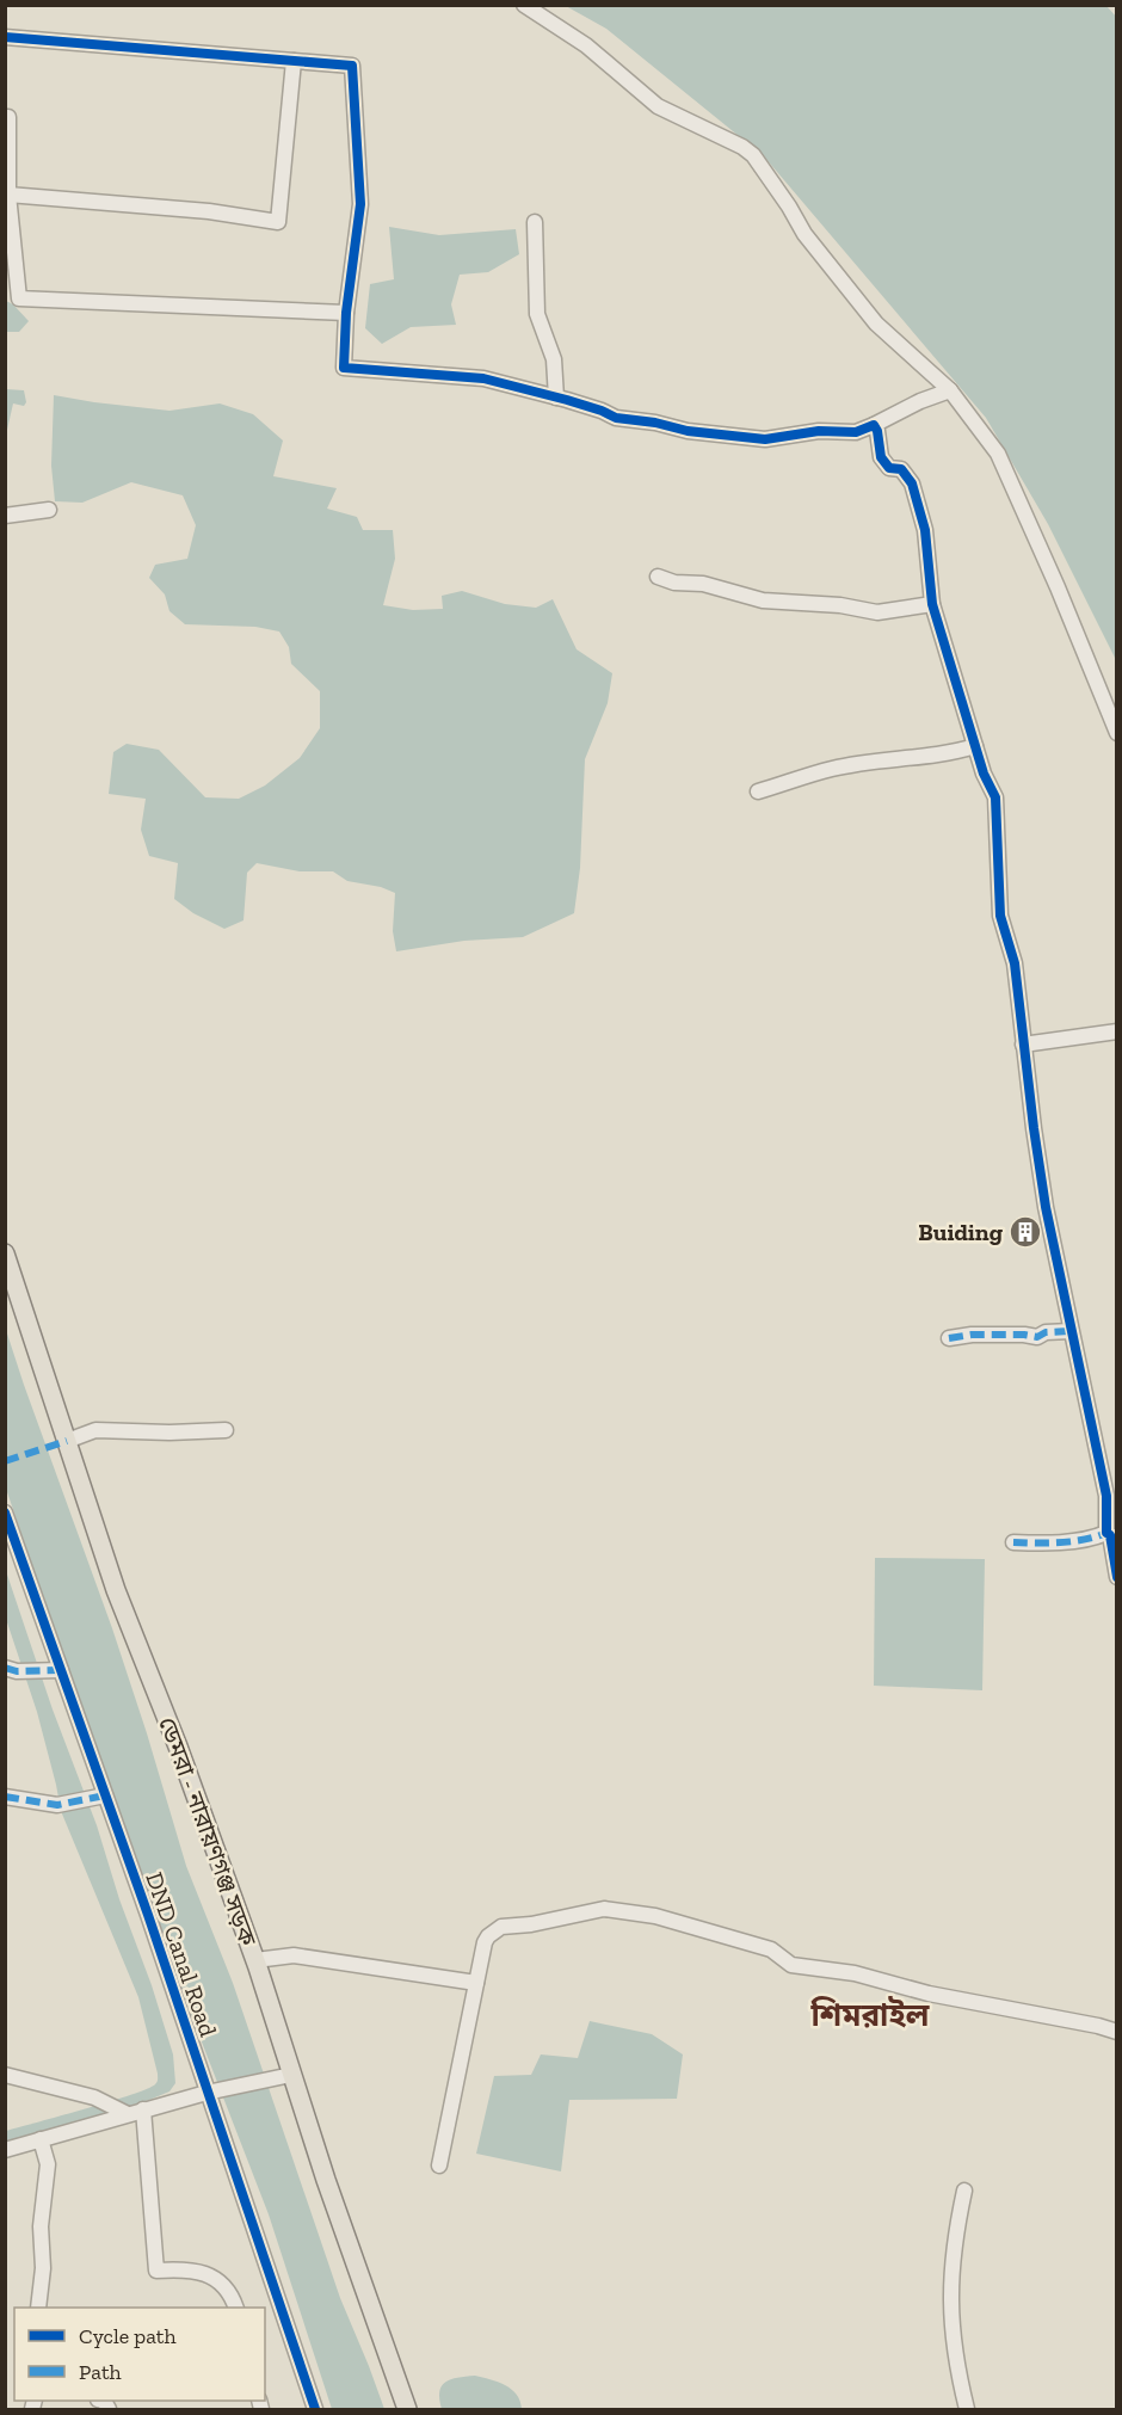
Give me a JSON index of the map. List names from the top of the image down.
{
  "streets": {
    "main road": ["ডেমরা - নারায়ণগঞ্জ সড়ক"],
    "street": ["DND Canal Road"]
  },
  "districts": ["শিমরাইল"],
  "places": {
    "building": ["Buiding"]
  },
  "legend": ["Cycle path", "Path"]
}
